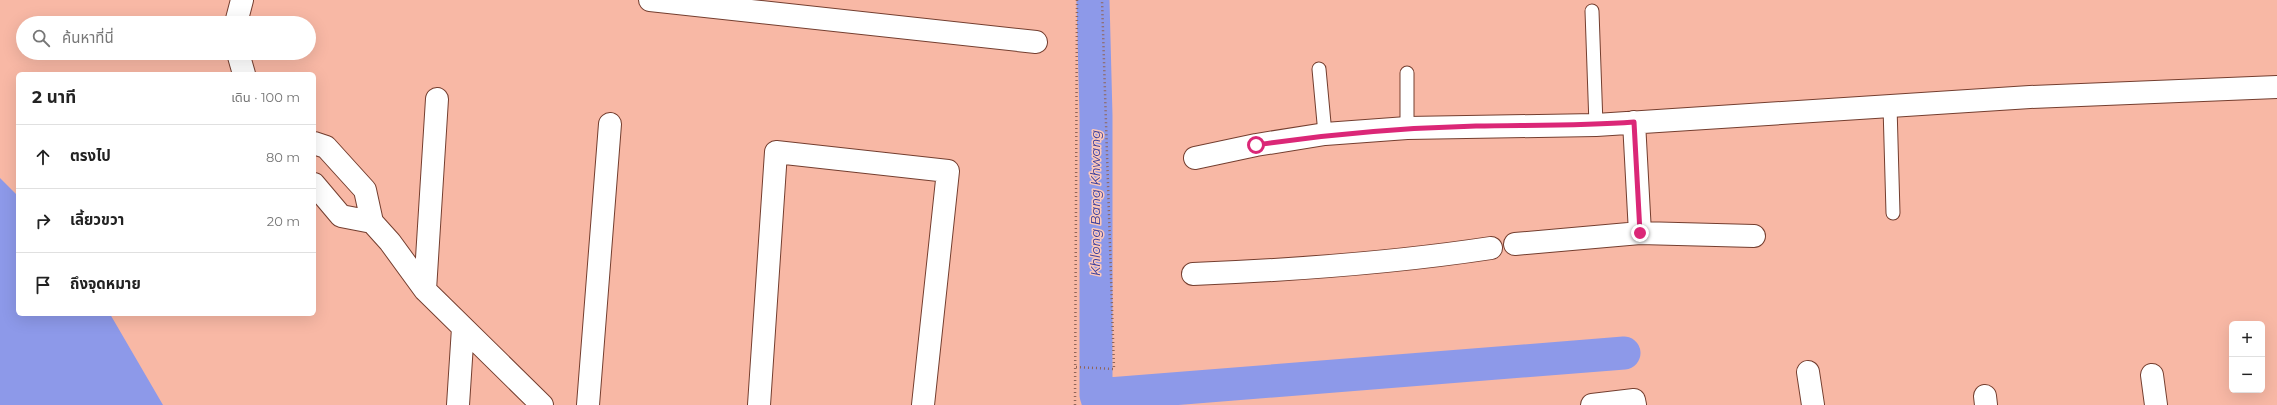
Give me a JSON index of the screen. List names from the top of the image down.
{
  "water": ["Khlong Bang Khwang"],
  "page": {
    "search": "ค้นหาที่นี่",
    "heading": ["2 นาที", "เดิน · 100 m"],
    "list": [
      ["ตรงไป", "80 m"],
      ["เลี้ยวขวา", "20 m"],
      "ถึงจุดหมาย"
    ],
    "map_buttons": ["+", "−"]
  }
}
